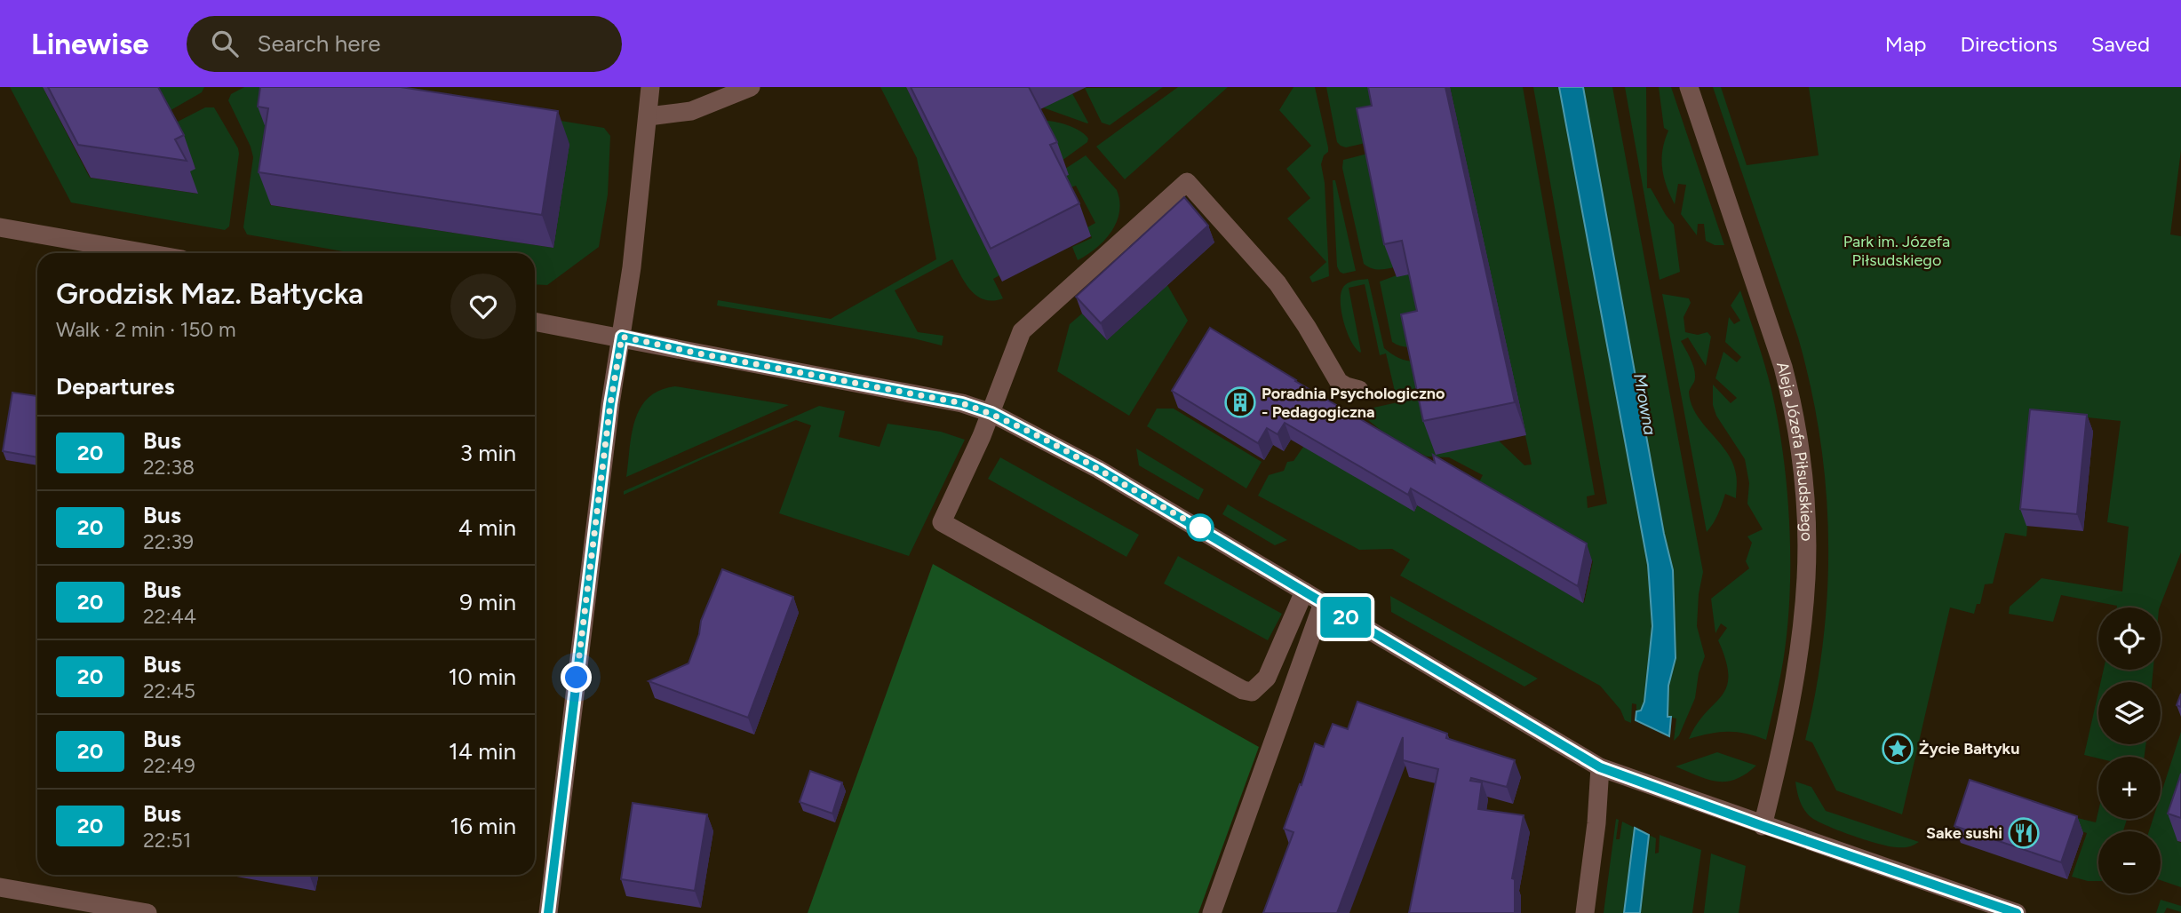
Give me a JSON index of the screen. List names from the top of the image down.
{
  "streets": {
    "street": ["Aleja Józefa Piłsudskiego"]
  },
  "water": ["Mrowna"],
  "parks": ["Park im. Józefa Piłsudskiego"],
  "places": {
    "building": ["Poradnia Psychologiczno - Pedagogiczna"],
    "place": ["Życie Bałtyku"],
    "restaurant": ["Sake sushi"]
  },
  "lines": ["bus line 20"],
  "page": {
    "header": "Linewise",
    "search": "Search here",
    "nav": ["Map", "Directions", "Saved"],
    "on_map": "20",
    "heading": [
      ["Grodzisk Maz. Bałtycka", "Walk · 2 min · 150 m"],
      "Departures"
    ],
    "list": [
      {
        "mark": "20",
        "name": "Bus",
        "note": "22:38",
        "value": "3 min"
      },
      {
        "mark": "20",
        "name": "Bus",
        "note": "22:39",
        "value": "4 min"
      },
      {
        "mark": "20",
        "name": "Bus",
        "note": "22:44",
        "value": "9 min"
      },
      {
        "mark": "20",
        "name": "Bus",
        "note": "22:45",
        "value": "10 min"
      },
      {
        "mark": "20",
        "name": "Bus",
        "note": "22:49",
        "value": "14 min"
      },
      {
        "mark": "20",
        "name": "Bus",
        "note": "22:51",
        "value": "16 min"
      }
    ],
    "map_buttons": ["+", "−"]
  }
}
